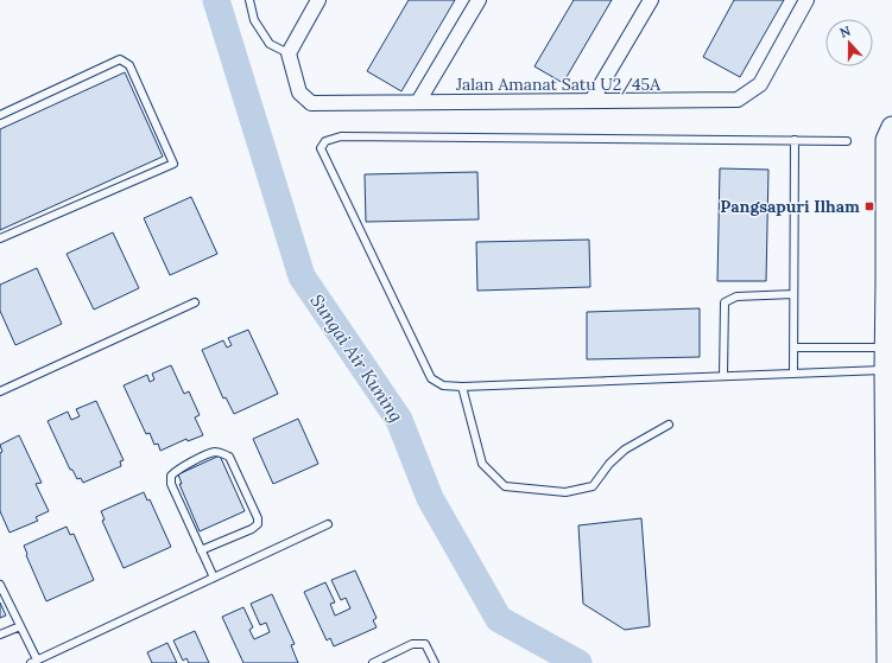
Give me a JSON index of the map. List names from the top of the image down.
{
  "streets": {
    "street": ["Jalan Amanat Satu U2/45A"]
  },
  "water": ["Sungai Air Kuning"],
  "places": {
    "transit": ["Pangsapuri Ilham"]
  },
  "north": "top"
}
